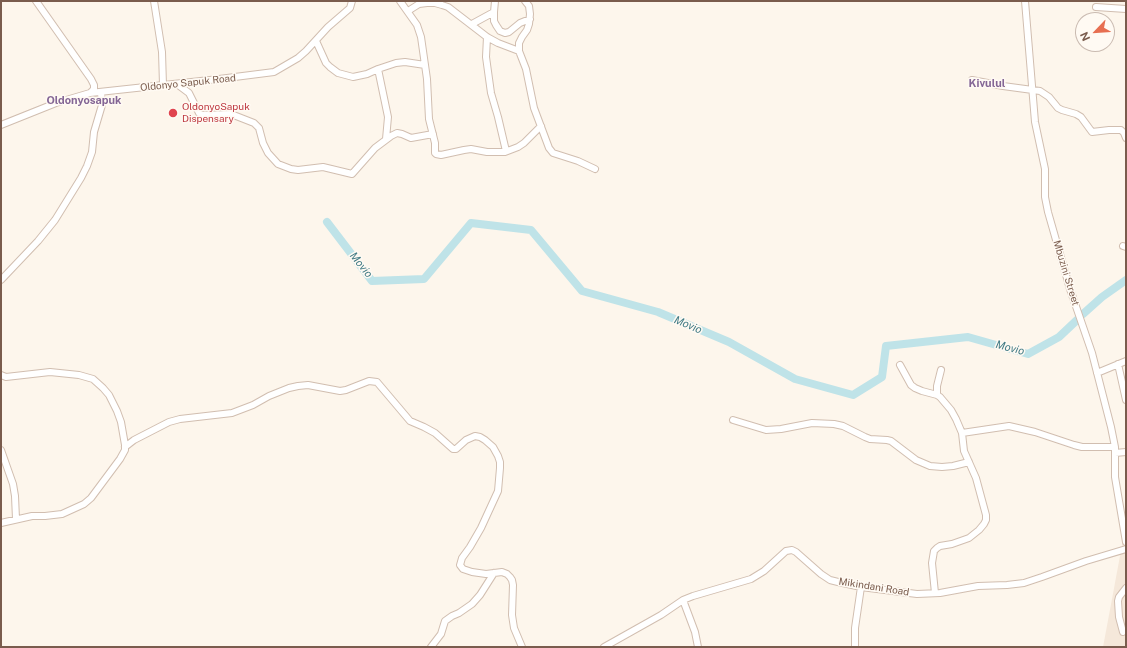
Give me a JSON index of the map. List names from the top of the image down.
{
  "streets": {
    "street": ["Oldonyo Sapuk Road", "Mbuzini Street", "Mikindani Road"]
  },
  "districts": ["Kivulul", "Oldonyosapuk"],
  "water": ["Movio"],
  "places": ["OldonyoSapuk Dispensary"],
  "north": "bottom left"
}
